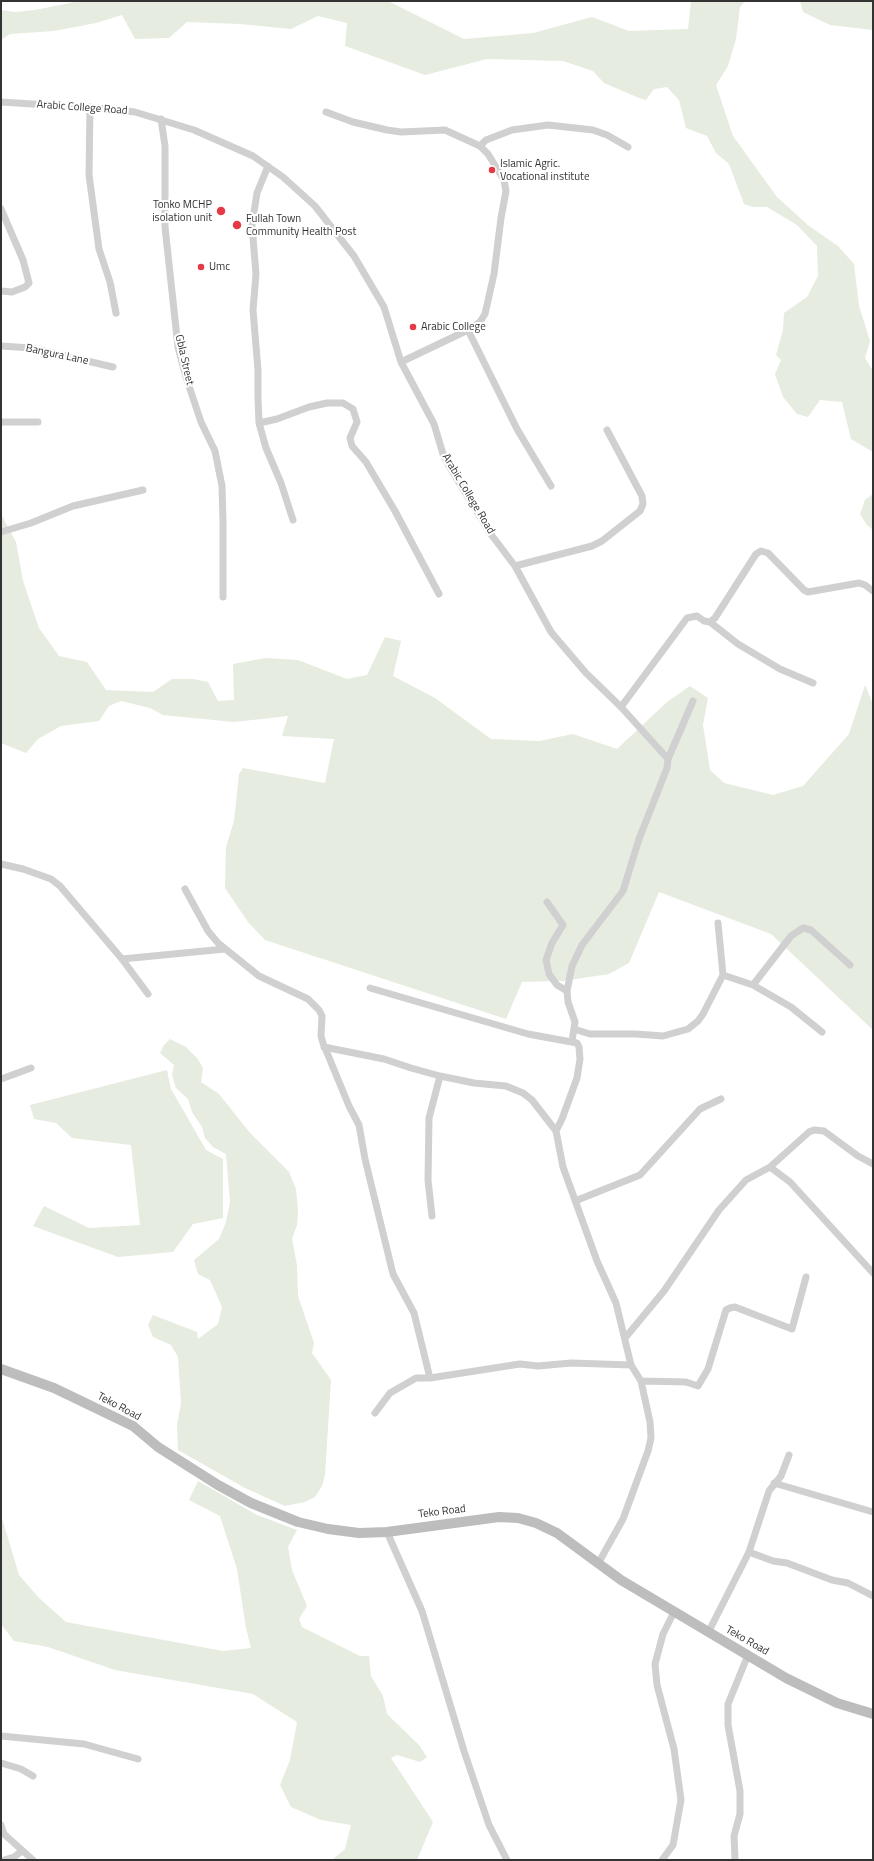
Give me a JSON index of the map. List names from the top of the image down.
{
  "streets": {
    "street": [
      "Arabic College Road",
      "Bangura Lane",
      "Gbla Street",
      "Teko Road"
    ]
  },
  "crossings": [
    ["Arabic College Road", "Gbla Street"]
  ],
  "places": [
    "Islamic Agric. Vocational institute",
    "Tonko MCHP isolation unit",
    "Fullah Town Community Health Post",
    "Umc",
    "Arabic College"
  ]
}
